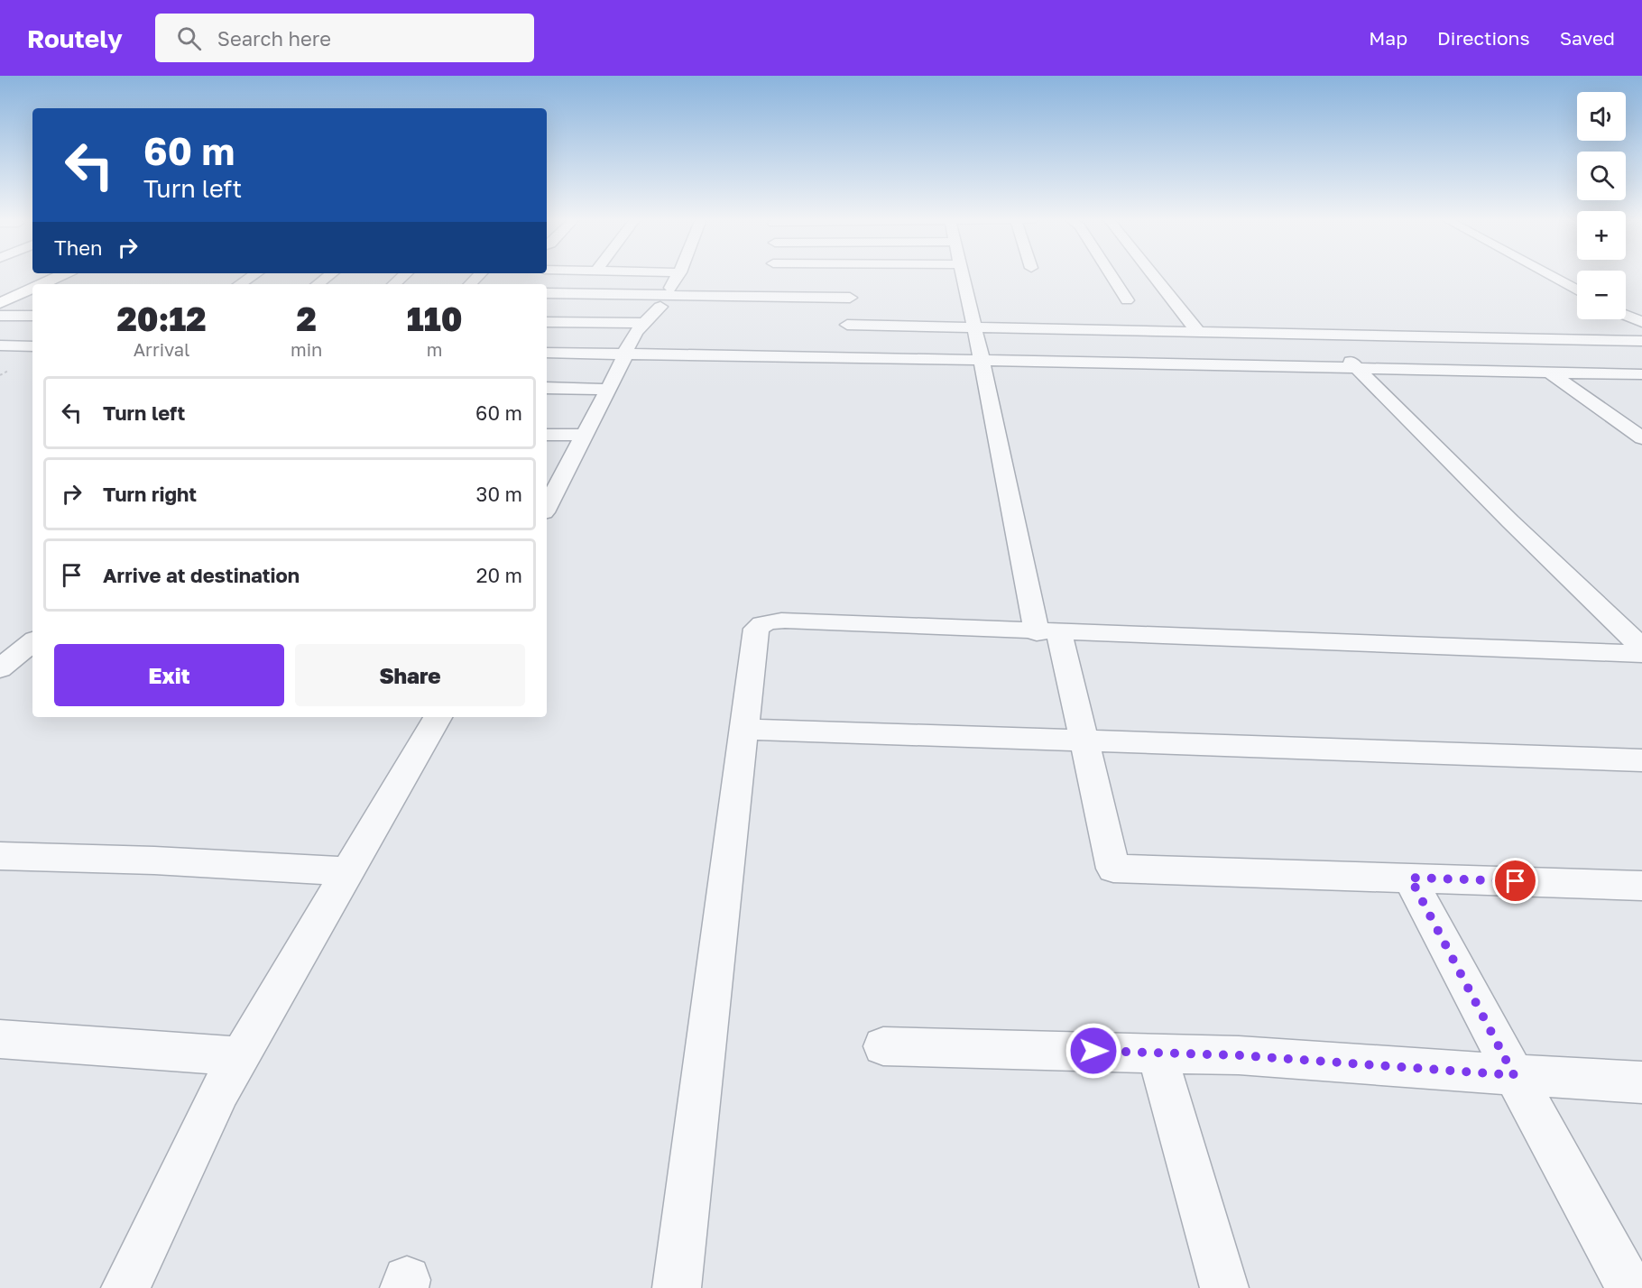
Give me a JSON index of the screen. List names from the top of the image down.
{
  "page": {
    "header": "Routely",
    "search": "Search here",
    "nav": ["Map", "Directions", "Saved"],
    "map_buttons": ["+", "−"],
    "turn": ["60 m", "Turn left"],
    "then": "Then",
    "eta": [
      "20:12",
      "Arrival",
      "2",
      "min",
      "110",
      "m"
    ],
    "list": [
      {
        "name": "Turn left",
        "value": "60 m"
      },
      {
        "name": "Turn right",
        "value": "30 m"
      },
      {
        "name": "Arrive at destination",
        "value": "20 m"
      }
    ],
    "buttons": ["Exit", "Share"]
  }
}
